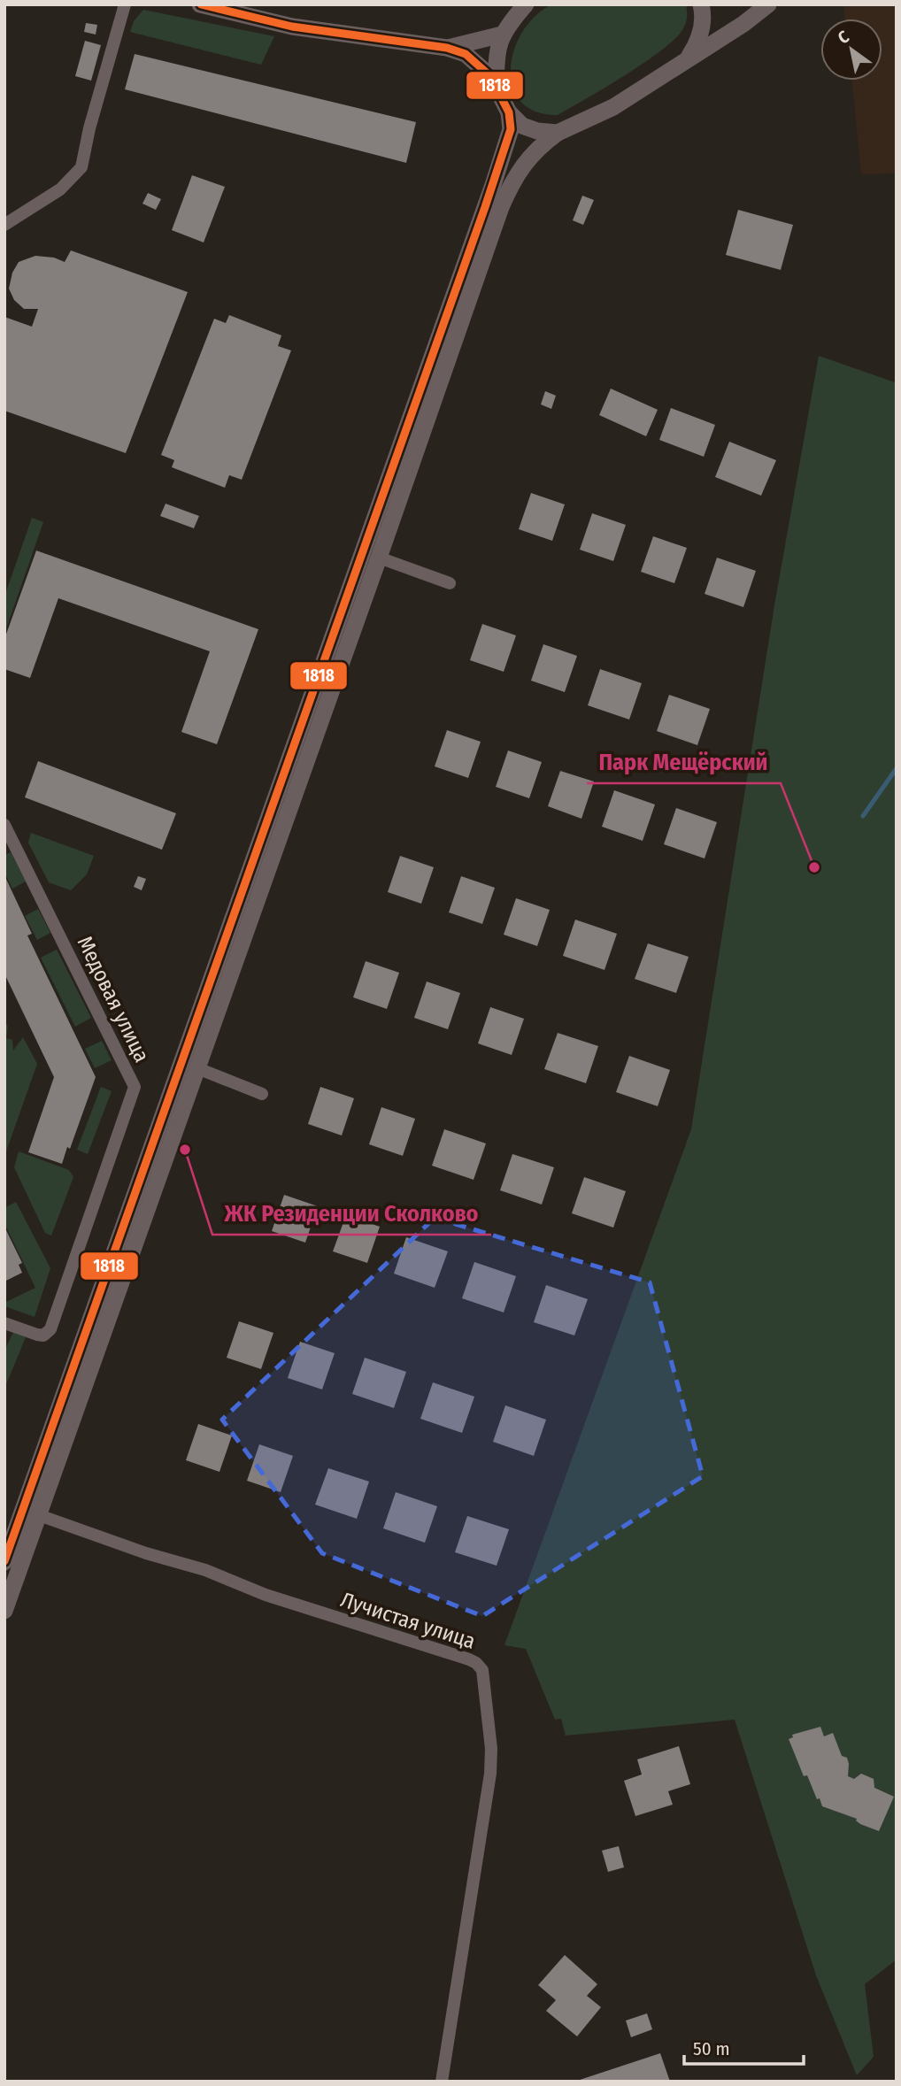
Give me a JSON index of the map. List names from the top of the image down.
{
  "streets": {
    "street": ["Медовая улица", "Лучистая улица"]
  },
  "places": ["Парк Мещёрский", "ЖК Резиденции Сколково"],
  "lines": ["transit line 1818"],
  "scale_bar": "50 m",
  "north": "top left"
}
